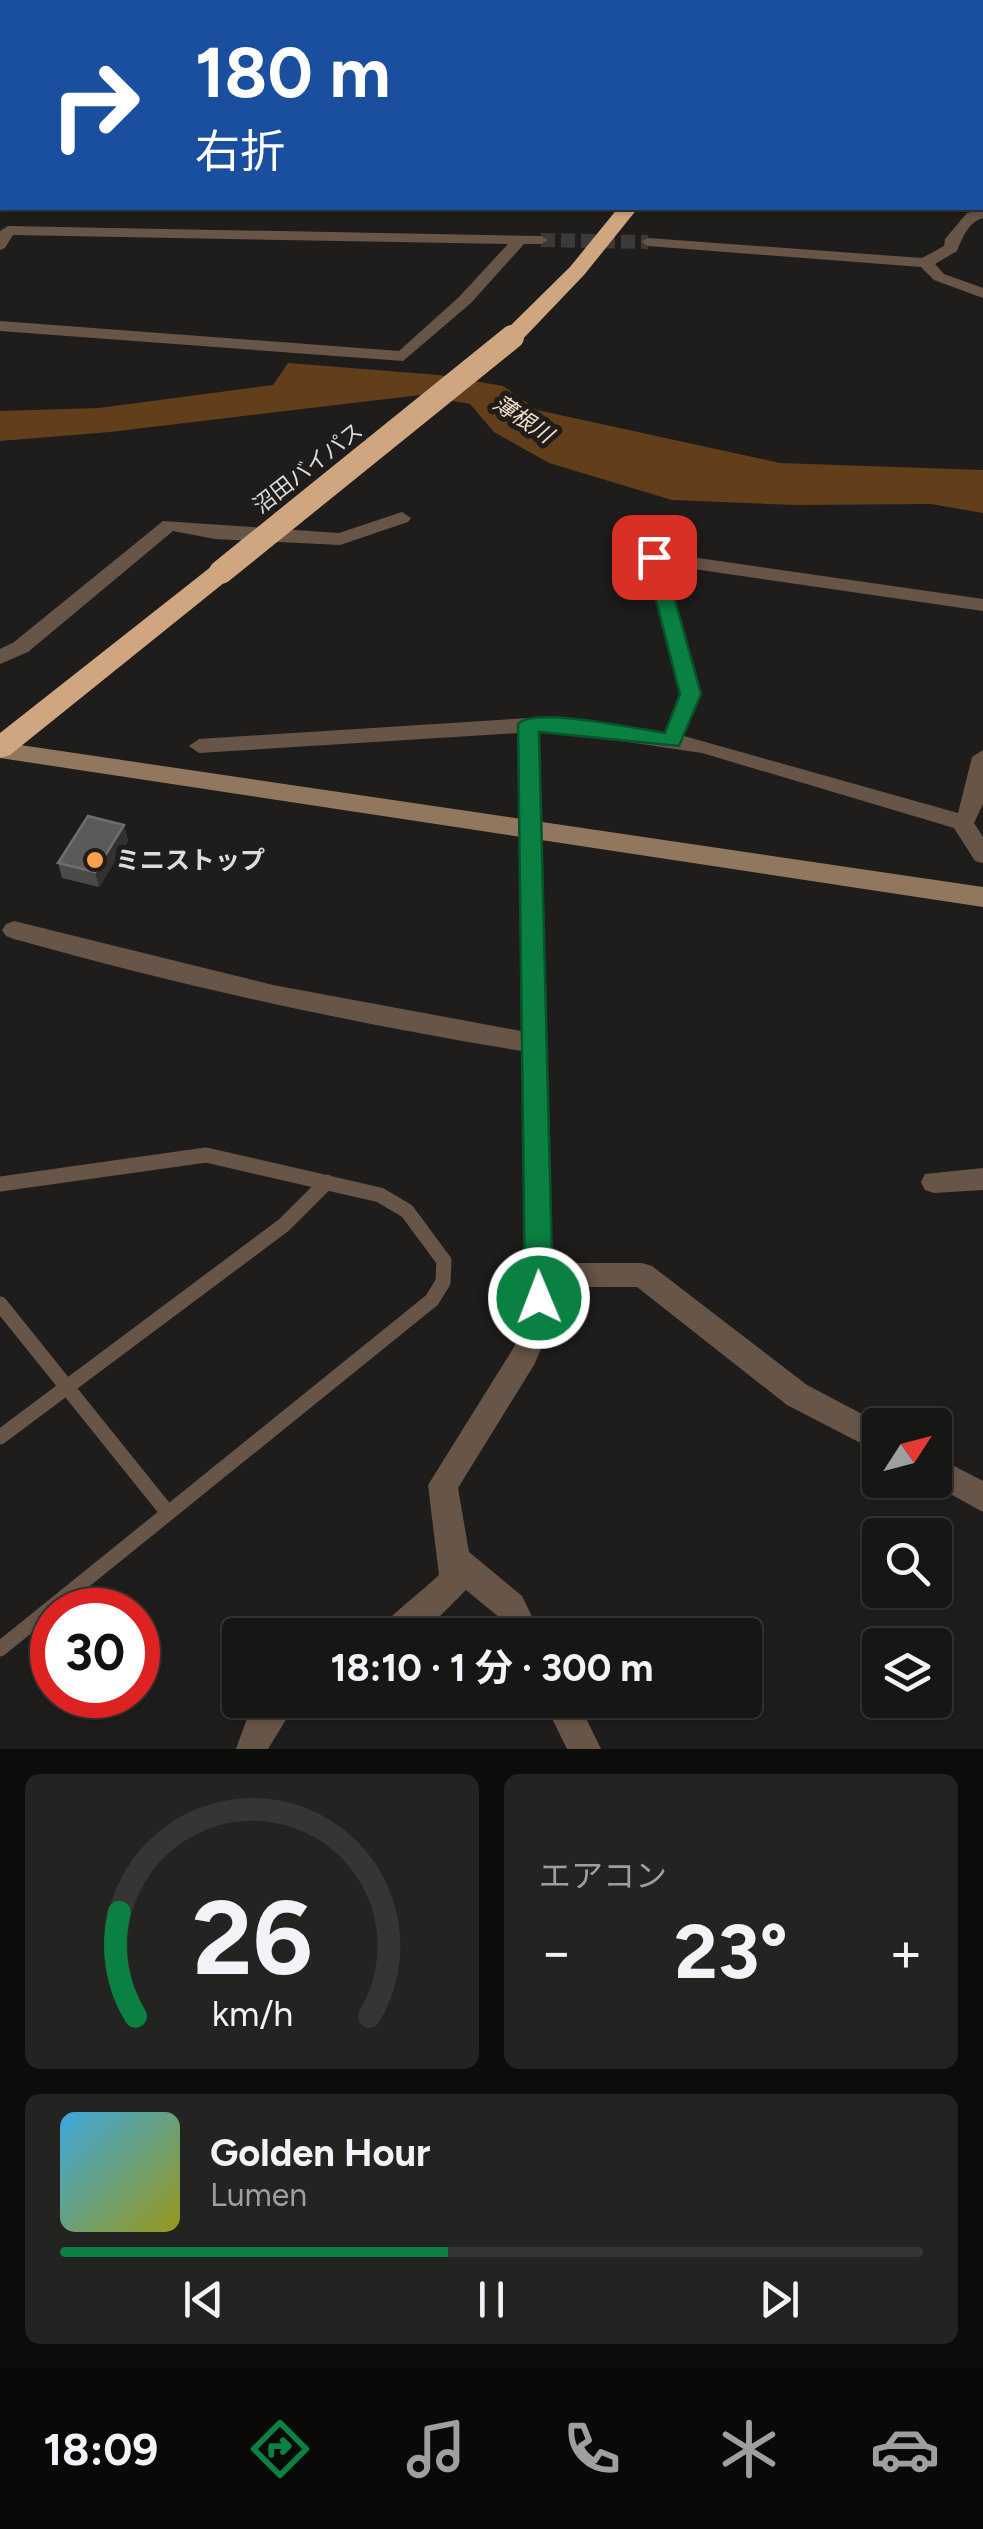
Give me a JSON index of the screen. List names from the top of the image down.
{
  "streets": {
    "highway": ["沼田バイパス"]
  },
  "water": ["薄根川"],
  "places": ["ミニストップ"],
  "north": "top right",
  "page": {
    "turn": ["180 m", "右折"],
    "limit": "30",
    "trip": "18:10 · 1 分 · 300 m",
    "tile": "エアコン",
    "heat": ["−", "23°", "+"],
    "song": ["Golden Hour", "Lumen"],
    "tabs": "18:09",
    "gauge": ["26", "km/h"]
  }
}
